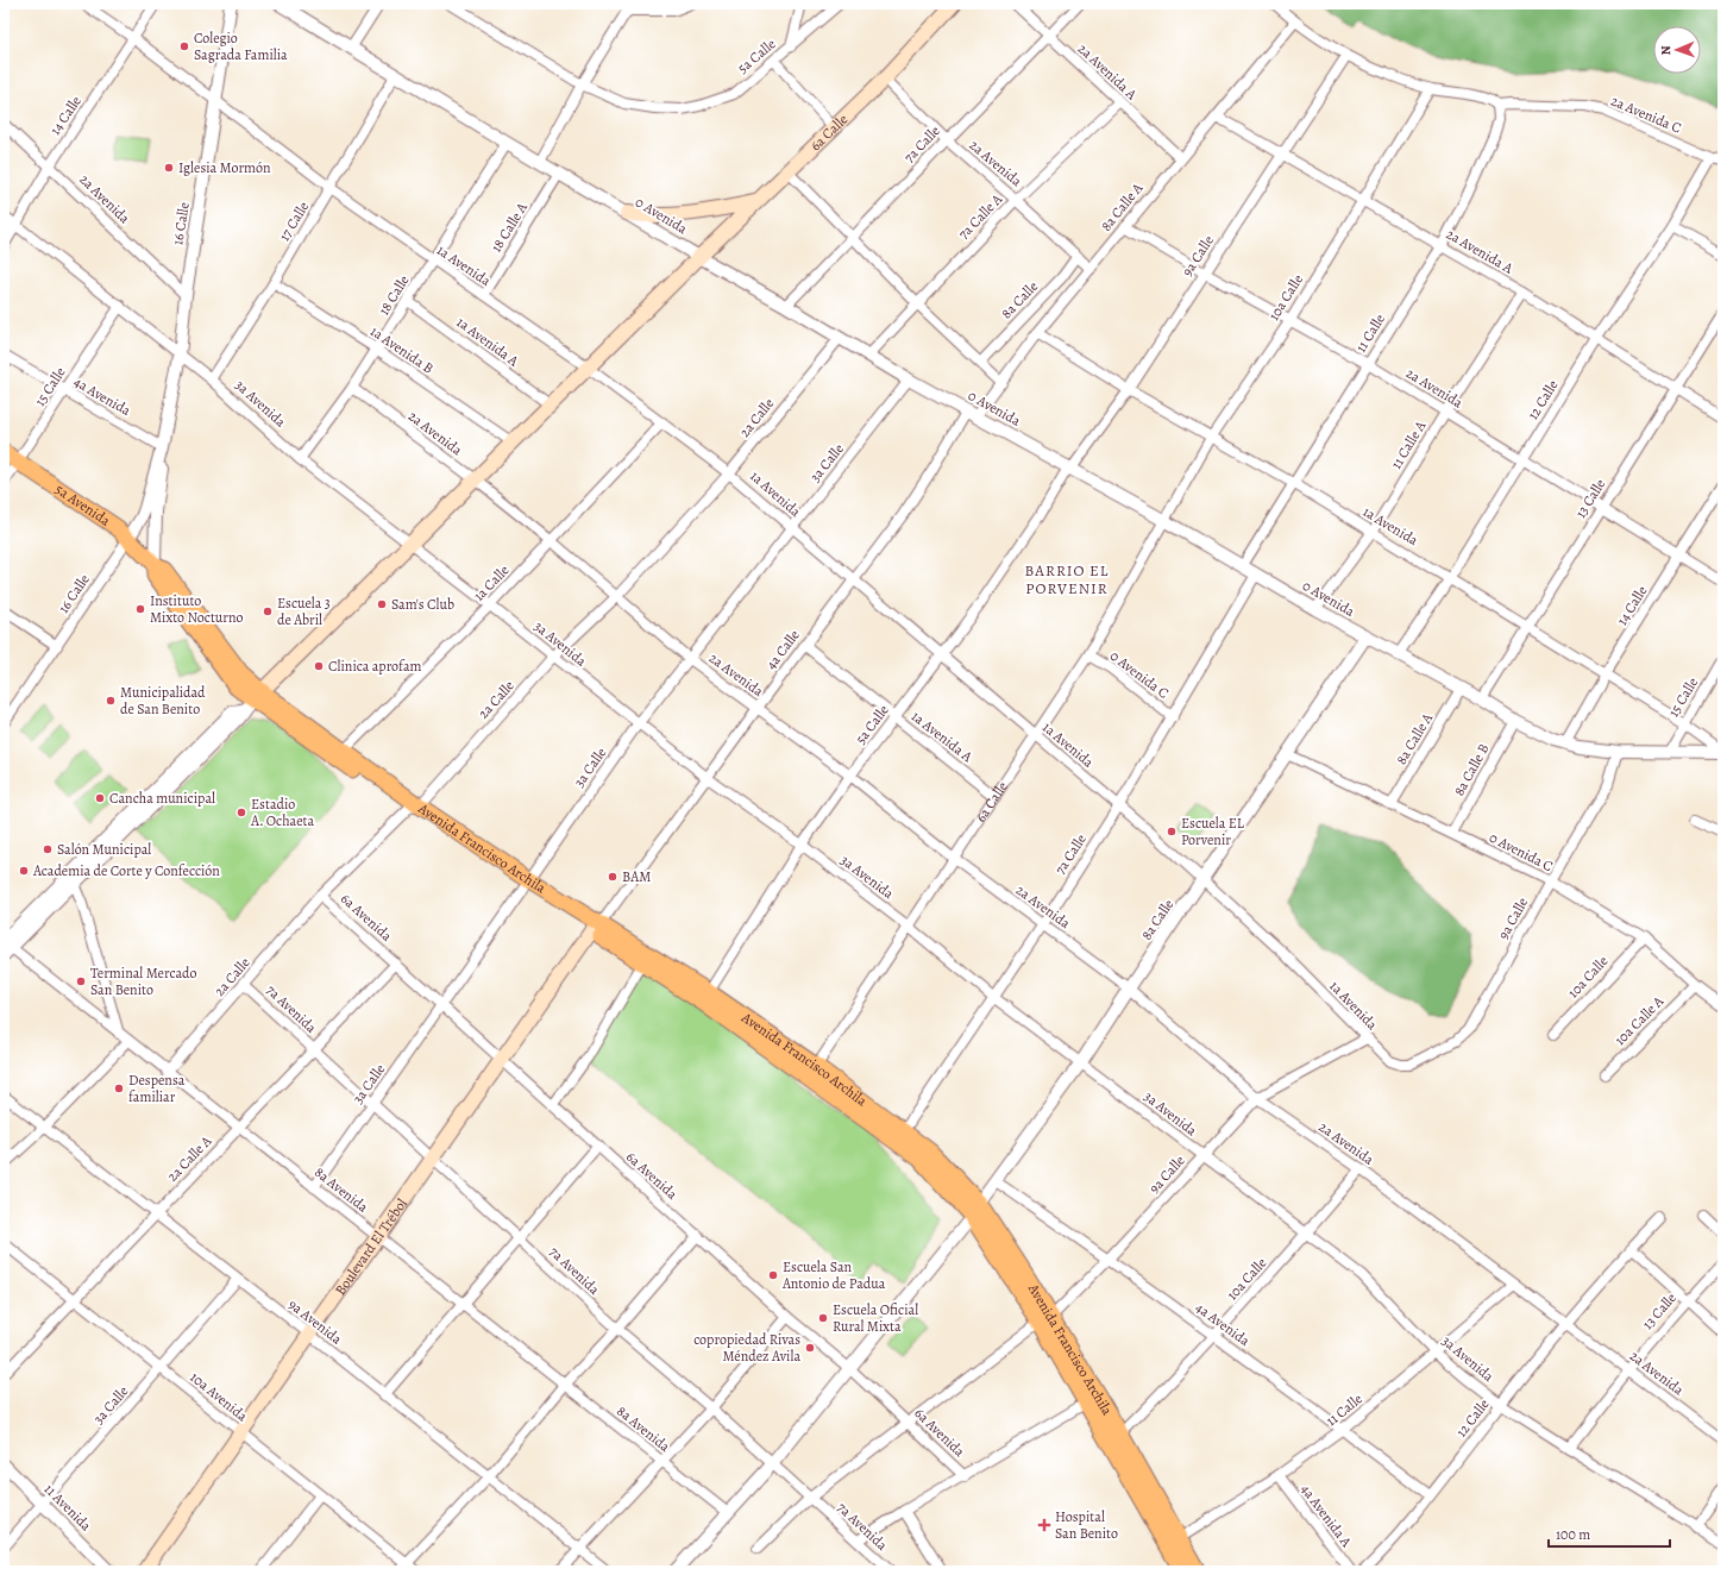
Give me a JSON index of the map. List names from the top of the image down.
{
  "streets": {
    "main road": [
      "6a Calle",
      "5a Avenida",
      "Avenida Francisco Archila",
      "Boulevard El Trébol"
    ],
    "street": [
      "5a Calle",
      "2a Avenida A",
      "2a Avenida C",
      "14 Calle",
      "7a Calle",
      "2a Avenida",
      "8a Calle A",
      "0 Avenida",
      "7a Calle A",
      "17 Calle",
      "16 Calle",
      "18 Calle A",
      "9a Calle",
      "1a Avenida",
      "18 Calle",
      "10a Calle",
      "8a Calle",
      "11 Calle",
      "1a Avenida A",
      "1a Avenida B",
      "15 Calle",
      "4a Avenida",
      "12 Calle",
      "3a Avenida",
      "2a Calle",
      "11 Calle A",
      "3a Calle",
      "13 Calle",
      "1a Calle",
      "4a Calle",
      "0 Avenida C",
      "8a Calle B",
      "6a Avenida",
      "7a Avenida",
      "10a Calle A",
      "2a Calle A",
      "8a Avenida",
      "9a Avenida",
      "10a Avenida",
      "11 Avenida",
      "4a Avenida A"
    ]
  },
  "crossings": [
    ["5a Calle", "2a Avenida"],
    ["5a Calle", "0 Avenida"],
    ["5a Calle", "9a Calle"],
    ["5a Calle", "1a Avenida"],
    ["5a Calle", "1a Avenida A"],
    ["5a Calle", "3a Avenida"],
    ["5a Calle", "Avenida Francisco Archila"],
    ["2a Avenida A", "7a Calle"],
    ["2a Avenida A", "8a Calle A"],
    ["2a Avenida A", "7a Calle A"],
    ["2a Avenida A", "9a Calle"],
    ["2a Avenida A", "10a Calle"],
    ["2a Avenida A", "11 Calle"],
    ["2a Avenida A", "12 Calle"],
    ["2a Avenida A", "11 Calle A"],
    ["2a Avenida A", "13 Calle"],
    ["2a Avenida C", "11 Calle"],
    ["2a Avenida C", "12 Calle"],
    ["14 Calle", "2a Avenida"],
    ["14 Calle", "0 Avenida"],
    ["14 Calle", "1a Avenida"],
    ["14 Calle", "3a Avenida"],
    ["6a Calle", "2a Avenida"],
    ["6a Calle", "0 Avenida"],
    ["6a Calle", "1a Avenida"],
    ["6a Calle", "10a Calle"],
    ["6a Calle", "1a Avenida A"],
    ["6a Calle", "1a Avenida B"],
    ["6a Calle", "3a Avenida"],
    ["6a Calle", "5a Avenida"],
    ["6a Calle", "0 Avenida C"],
    ["6a Calle", "Avenida Francisco Archila"],
    ["7a Calle", "2a Avenida"],
    ["7a Calle", "0 Avenida"],
    ["7a Calle", "1a Avenida"],
    ["7a Calle", "3a Avenida"],
    ["7a Calle", "0 Avenida C"],
    ["7a Calle", "Avenida Francisco Archila"],
    ["2a Avenida", "8a Calle A"],
    ["2a Avenida", "7a Calle A"],
    ["2a Avenida", "16 Calle"],
    ["2a Avenida", "9a Calle"],
    ["2a Avenida", "18 Calle"],
    ["2a Avenida", "10a Calle"],
    ["2a Avenida", "8a Calle"],
    ["2a Avenida", "11 Calle"],
    ["2a Avenida", "12 Calle"],
    ["2a Avenida", "2a Calle"],
    ["2a Avenida", "11 Calle A"],
    ["2a Avenida", "3a Calle"],
    ["2a Avenida", "13 Calle"],
    ["2a Avenida", "1a Calle"],
    ["2a Avenida", "4a Calle"],
    ["8a Calle A", "0 Avenida"],
    ["8a Calle A", "1a Avenida"],
    ["8a Calle A", "4a Calle"],
    ["8a Calle A", "0 Avenida C"],
    ["0 Avenida", "7a Calle A"],
    ["0 Avenida", "17 Calle"],
    ["0 Avenida", "18 Calle A"],
    ["0 Avenida", "9a Calle"],
    ["0 Avenida", "1a Avenida"],
    ["0 Avenida", "18 Calle"],
    ["0 Avenida", "10a Calle"],
    ["0 Avenida", "8a Calle"],
    ["0 Avenida", "11 Calle"],
    ["0 Avenida", "15 Calle"],
    ["0 Avenida", "12 Calle"],
    ["0 Avenida", "2a Calle"],
    ["0 Avenida", "11 Calle A"],
    ["0 Avenida", "3a Calle"],
    ["0 Avenida", "13 Calle"],
    ["0 Avenida", "4a Calle"],
    ["0 Avenida", "8a Calle B"],
    ["17 Calle", "1a Avenida"],
    ["17 Calle", "1a Avenida B"],
    ["17 Calle", "3a Avenida"],
    ["16 Calle", "1a Avenida"],
    ["16 Calle", "4a Avenida"],
    ["16 Calle", "3a Avenida"],
    ["16 Calle", "5a Avenida"],
    ["18 Calle A", "1a Avenida"],
    ["9a Calle", "1a Avenida"],
    ["9a Calle", "4a Avenida"],
    ["9a Calle", "3a Avenida"],
    ["9a Calle", "0 Avenida C"],
    ["9a Calle", "Avenida Francisco Archila"],
    ["9a Calle", "6a Avenida"],
    ["9a Calle", "7a Avenida"],
    ["1a Avenida", "18 Calle"],
    ["1a Avenida", "10a Calle"],
    ["1a Avenida", "8a Calle"],
    ["1a Avenida", "11 Calle"],
    ["1a Avenida", "15 Calle"],
    ["1a Avenida", "12 Calle"],
    ["1a Avenida", "2a Calle"],
    ["1a Avenida", "11 Calle A"],
    ["1a Avenida", "3a Calle"],
    ["1a Avenida", "13 Calle"],
    ["1a Avenida", "1a Calle"],
    ["1a Avenida", "4a Calle"],
    ["18 Calle", "1a Avenida A"],
    ["18 Calle", "1a Avenida B"],
    ["18 Calle", "3a Avenida"],
    ["10a Calle", "4a Avenida"],
    ["10a Calle", "3a Avenida"],
    ["10a Calle", "0 Avenida C"],
    ["10a Calle", "Avenida Francisco Archila"],
    ["8a Calle", "4a Avenida"],
    ["8a Calle", "3a Avenida"],
    ["8a Calle", "0 Avenida C"],
    ["8a Calle", "Avenida Francisco Archila"],
    ["8a Calle", "6a Avenida"],
    ["8a Calle", "7a Avenida"],
    ["8a Calle", "8a Avenida"],
    ["11 Calle", "4a Avenida"],
    ["11 Calle", "3a Avenida"],
    ["11 Calle", "Avenida Francisco Archila"],
    ["11 Calle", "4a Avenida A"],
    ["1a Avenida A", "4a Calle"],
    ["15 Calle", "4a Avenida"],
    ["15 Calle", "3a Avenida"],
    ["15 Calle", "5a Avenida"],
    ["4a Avenida", "12 Calle"],
    ["12 Calle", "3a Avenida"],
    ["3a Avenida", "2a Calle"],
    ["3a Avenida", "3a Calle"],
    ["3a Avenida", "13 Calle"],
    ["3a Avenida", "1a Calle"],
    ["3a Avenida", "4a Calle"],
    ["2a Calle", "Avenida Francisco Archila"],
    ["2a Calle", "6a Avenida"],
    ["2a Calle", "7a Avenida"],
    ["2a Calle", "8a Avenida"],
    ["3a Calle", "Avenida Francisco Archila"],
    ["3a Calle", "6a Avenida"],
    ["3a Calle", "7a Avenida"],
    ["3a Calle", "8a Avenida"],
    ["3a Calle", "9a Avenida"],
    ["3a Calle", "10a Avenida"],
    ["3a Calle", "11 Avenida"],
    ["5a Avenida", "Avenida Francisco Archila"],
    ["1a Calle", "Avenida Francisco Archila"],
    ["4a Calle", "Avenida Francisco Archila"],
    ["4a Calle", "Boulevard El Trébol"],
    ["0 Avenida C", "8a Calle B"],
    ["0 Avenida C", "10a Calle A"],
    ["Avenida Francisco Archila", "Boulevard El Trébol"],
    ["6a Avenida", "2a Calle A"],
    ["6a Avenida", "Boulevard El Trébol"],
    ["7a Avenida", "2a Calle A"],
    ["7a Avenida", "Boulevard El Trébol"],
    ["2a Calle A", "8a Avenida"],
    ["2a Calle A", "9a Avenida"],
    ["2a Calle A", "10a Avenida"],
    ["8a Avenida", "Boulevard El Trébol"],
    ["Boulevard El Trébol", "9a Avenida"],
    ["Boulevard El Trébol", "10a Avenida"]
  ],
  "districts": ["BARRIO EL PORVENIR"],
  "places": {
    "other": [
      "Colegio Sagrada Familia",
      "Iglesia Mormón",
      "Sam's Club",
      "Instituto Mixto Nocturno",
      "Escuela 3 de Abril",
      "Clinica aprofam",
      "Municipalidad de San Benito",
      "Cancha municipal",
      "Estadio A. Ochaeta",
      "Escuela EL Porvenir",
      "Salón Municipal",
      "Academia de Corte y Confección",
      "BAM",
      "Terminal Mercado San Benito",
      "Despensa familiar",
      "Escuela San Antonio de Padua",
      "Escuela Oficial Rural Mixta",
      "copropiedad Rivas Méndez Avila"
    ],
    "health": ["Hospital San Benito"]
  },
  "scale_bar": "100 m",
  "north": "left"
}
